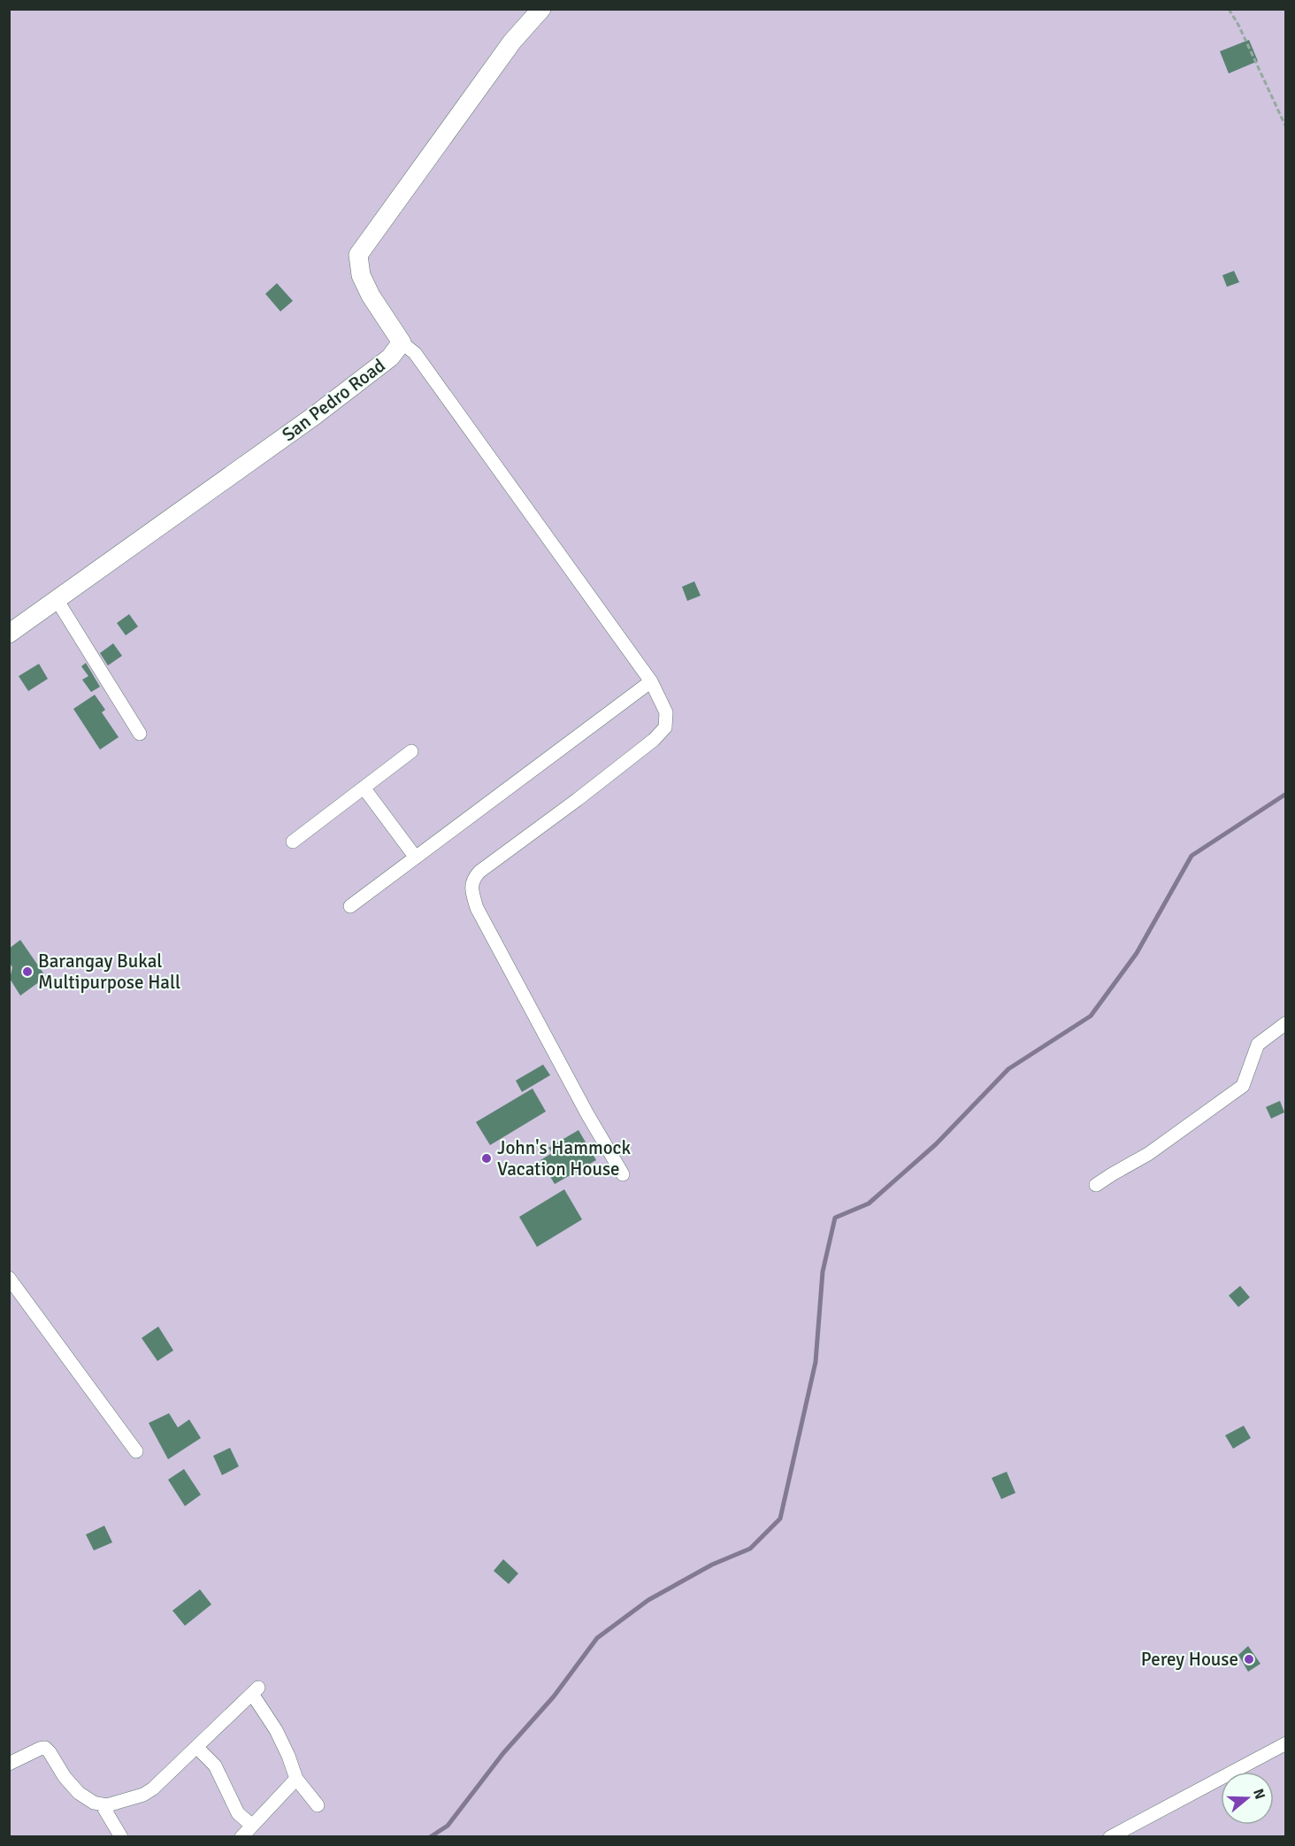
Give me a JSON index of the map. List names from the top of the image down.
{
  "streets": {
    "street": ["San Pedro Road"]
  },
  "places": ["Barangay Bukal Multipurpose Hall", "John's Hammock Vacation House", "Perey House"],
  "north": "right"
}
